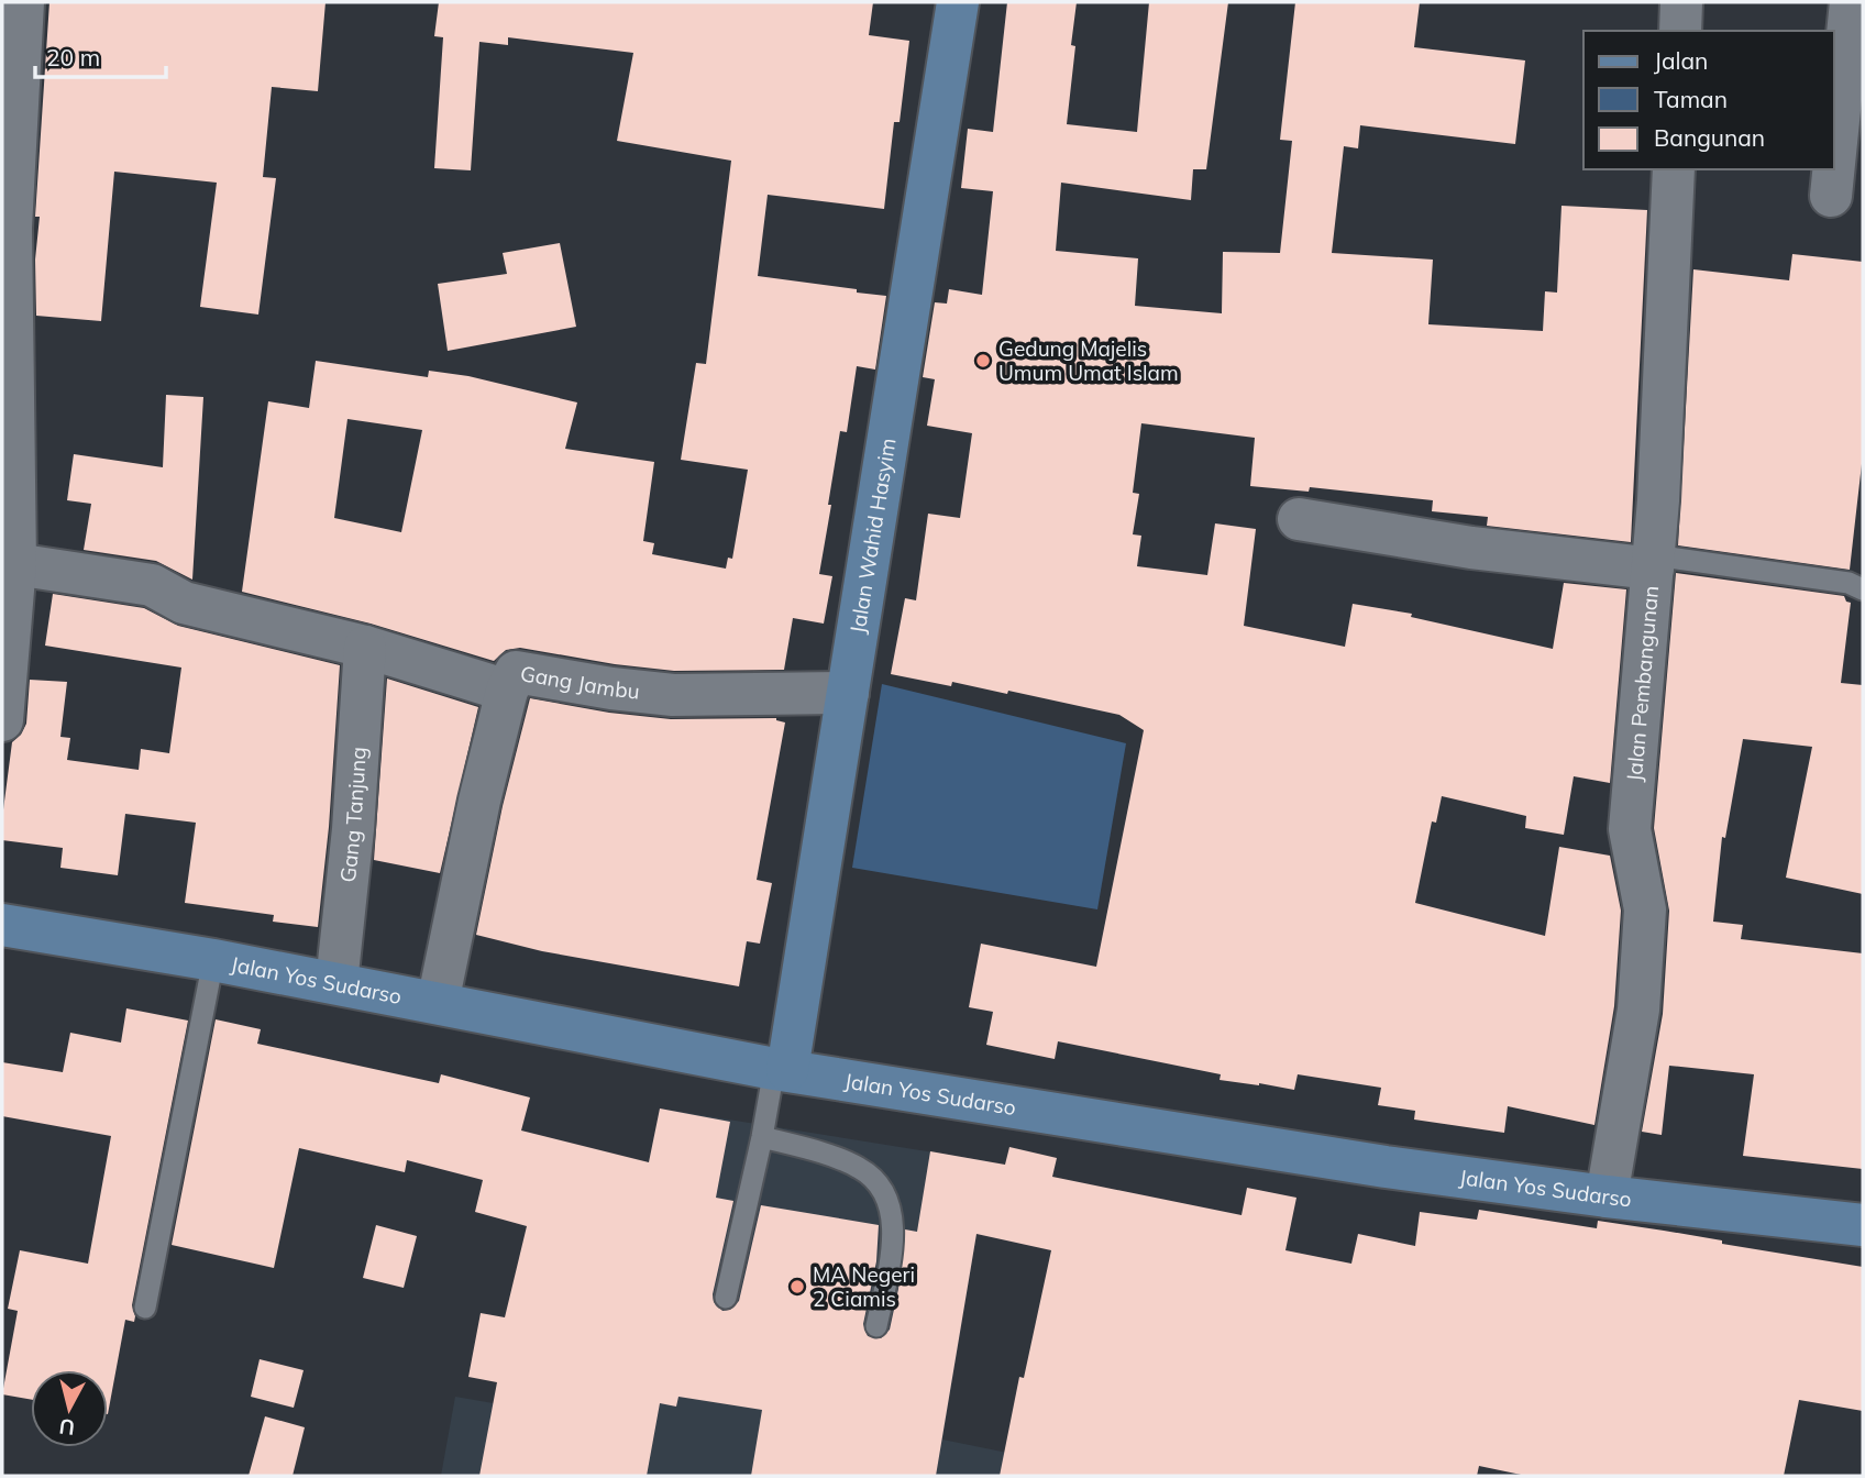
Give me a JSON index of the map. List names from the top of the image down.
{
  "streets": {
    "main road": ["Jalan Wahid Hasyim", "Jalan Yos Sudarso"],
    "street": ["Gang Jambu", "Jalan Pembangunan", "Gang Tanjung"]
  },
  "crossings": [
    ["Jalan Wahid Hasyim", "Gang Jambu"],
    ["Jalan Wahid Hasyim", "Jalan Yos Sudarso"],
    ["Gang Jambu", "Jalan Yos Sudarso"],
    ["Jalan Pembangunan", "Jalan Yos Sudarso"],
    ["Gang Tanjung", "Jalan Yos Sudarso"]
  ],
  "places": ["Gedung Majelis Umum Umat Islam", "MA Negeri 2 Ciamis"],
  "legend": ["Jalan", "Taman", "Bangunan"],
  "scale_bar": "20 m",
  "north": "bottom"
}
